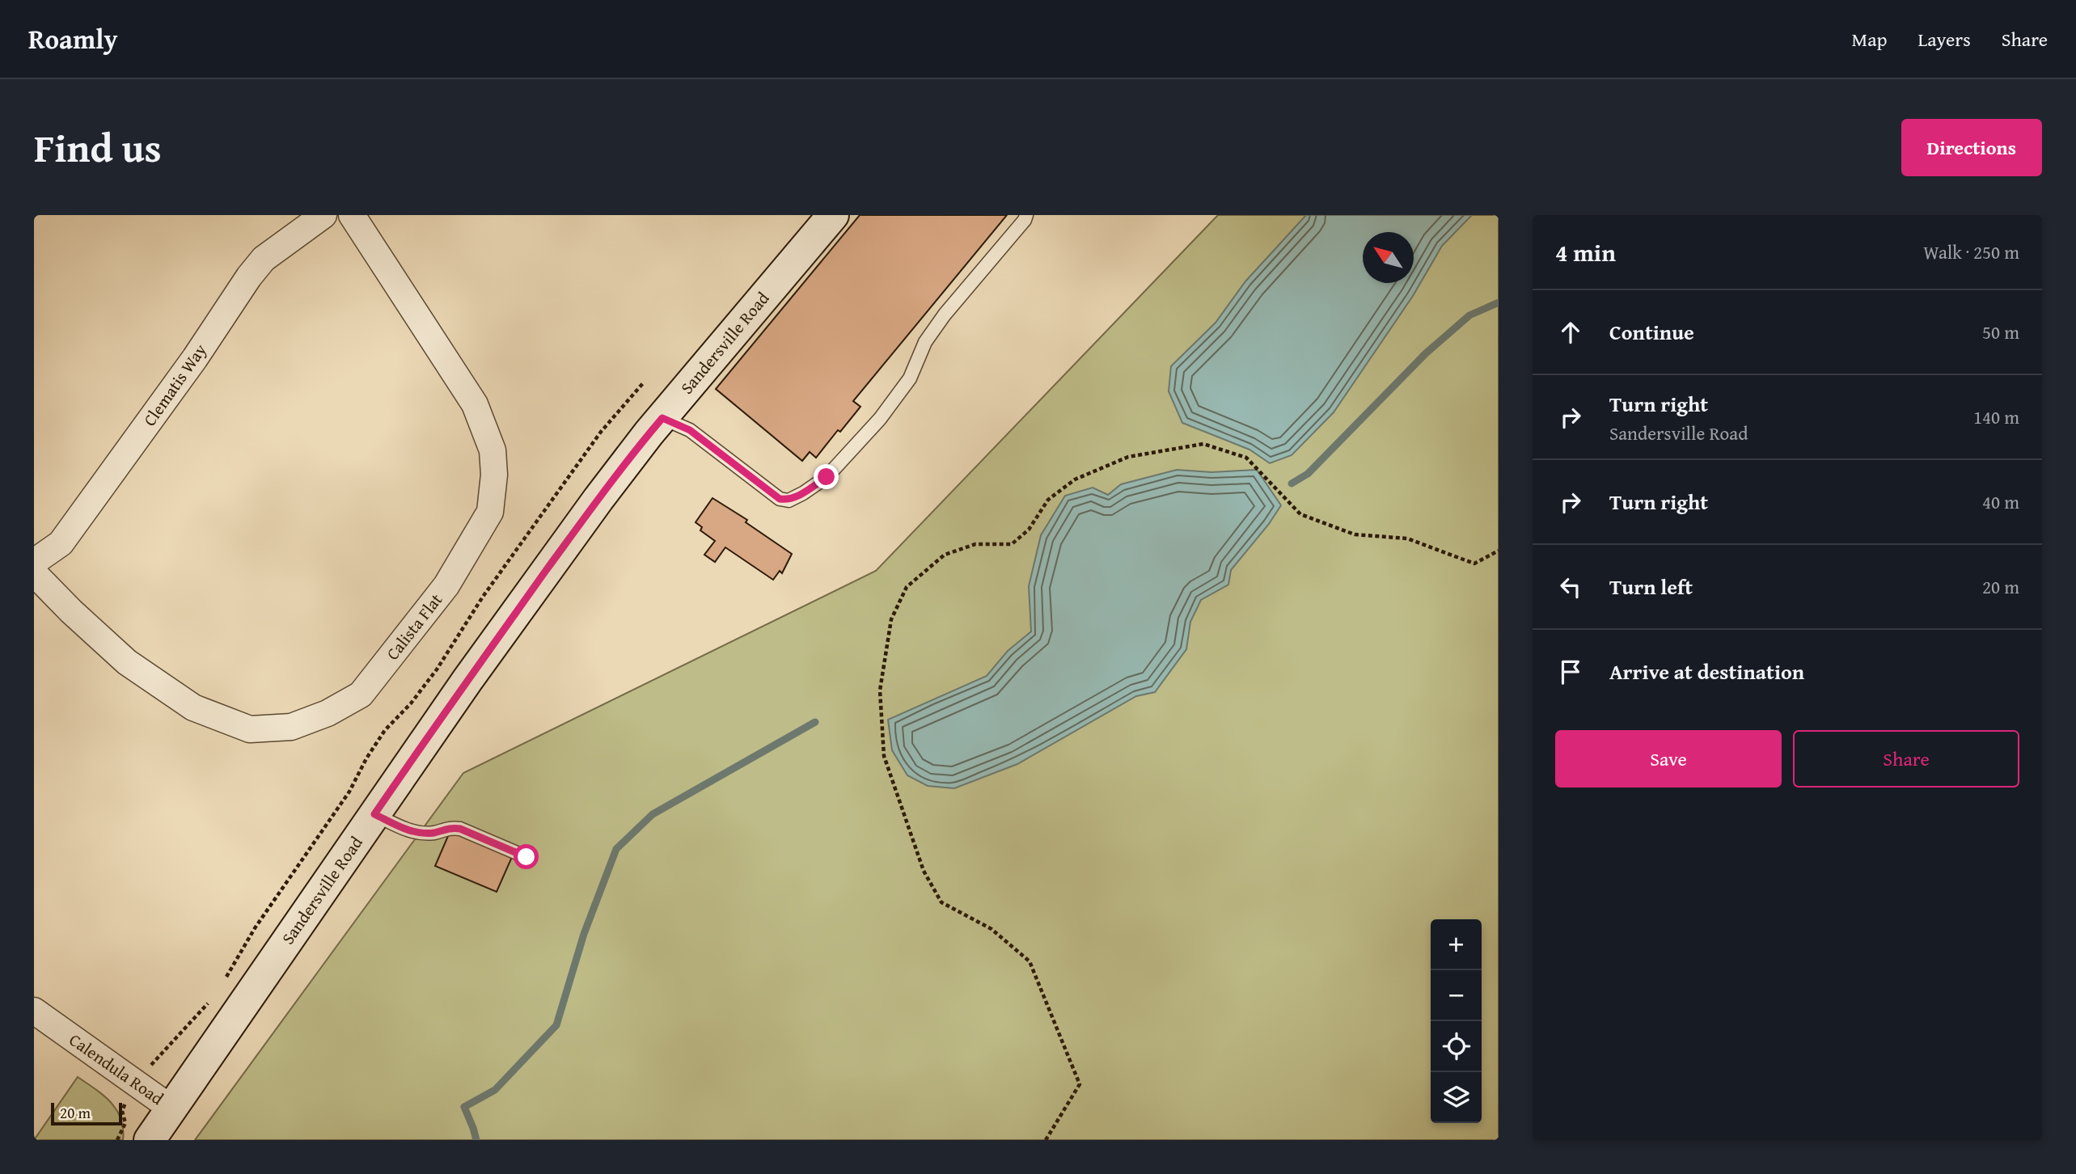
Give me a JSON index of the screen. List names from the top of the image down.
{
  "streets": {
    "street": [
      "Sandersville Road",
      "Clematis Way",
      "Calista Flat",
      "Calendula Road"
    ]
  },
  "crossings": [
    ["Sandersville Road", "Calendula Road"]
  ],
  "scale_bar": "20 m",
  "north": "top left",
  "page": {
    "header": "Roamly",
    "nav": ["Map", "Layers", "Share"],
    "title": "Find us",
    "buttons": [
      "Directions",
      ["Save", "Share"]
    ],
    "heading": ["4 min", "Walk · 250 m"],
    "list": [
      ["Continue", "50 m"],
      ["Turn right", "Sandersville Road", "140 m"],
      ["Turn right", "40 m"],
      ["Turn left", "20 m"],
      "Arrive at destination"
    ],
    "map_buttons": ["+", "−"],
    "scale": "20 m"
  }
}
